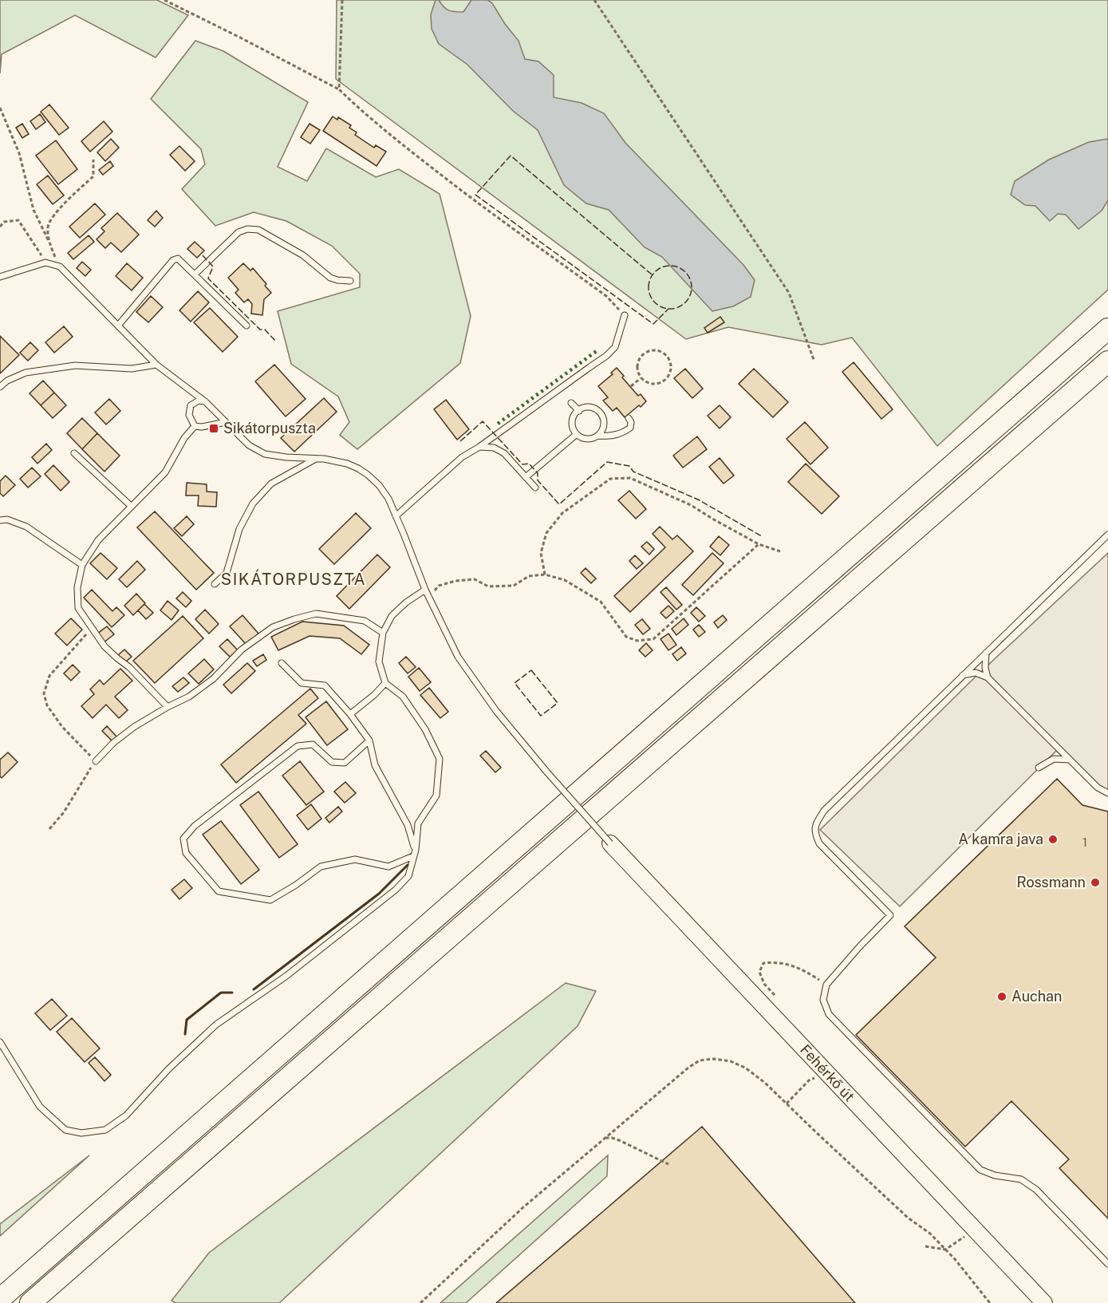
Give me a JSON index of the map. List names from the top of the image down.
{
  "streets": {
    "street": ["Fehérkő út"]
  },
  "districts": ["SIKÁTORPUSZTA"],
  "places": {
    "transit": ["Sikátorpuszta"],
    "other": ["A kamra java", "Rossmann", "Auchan"]
  },
  "house_numbers": ["1"]
}
